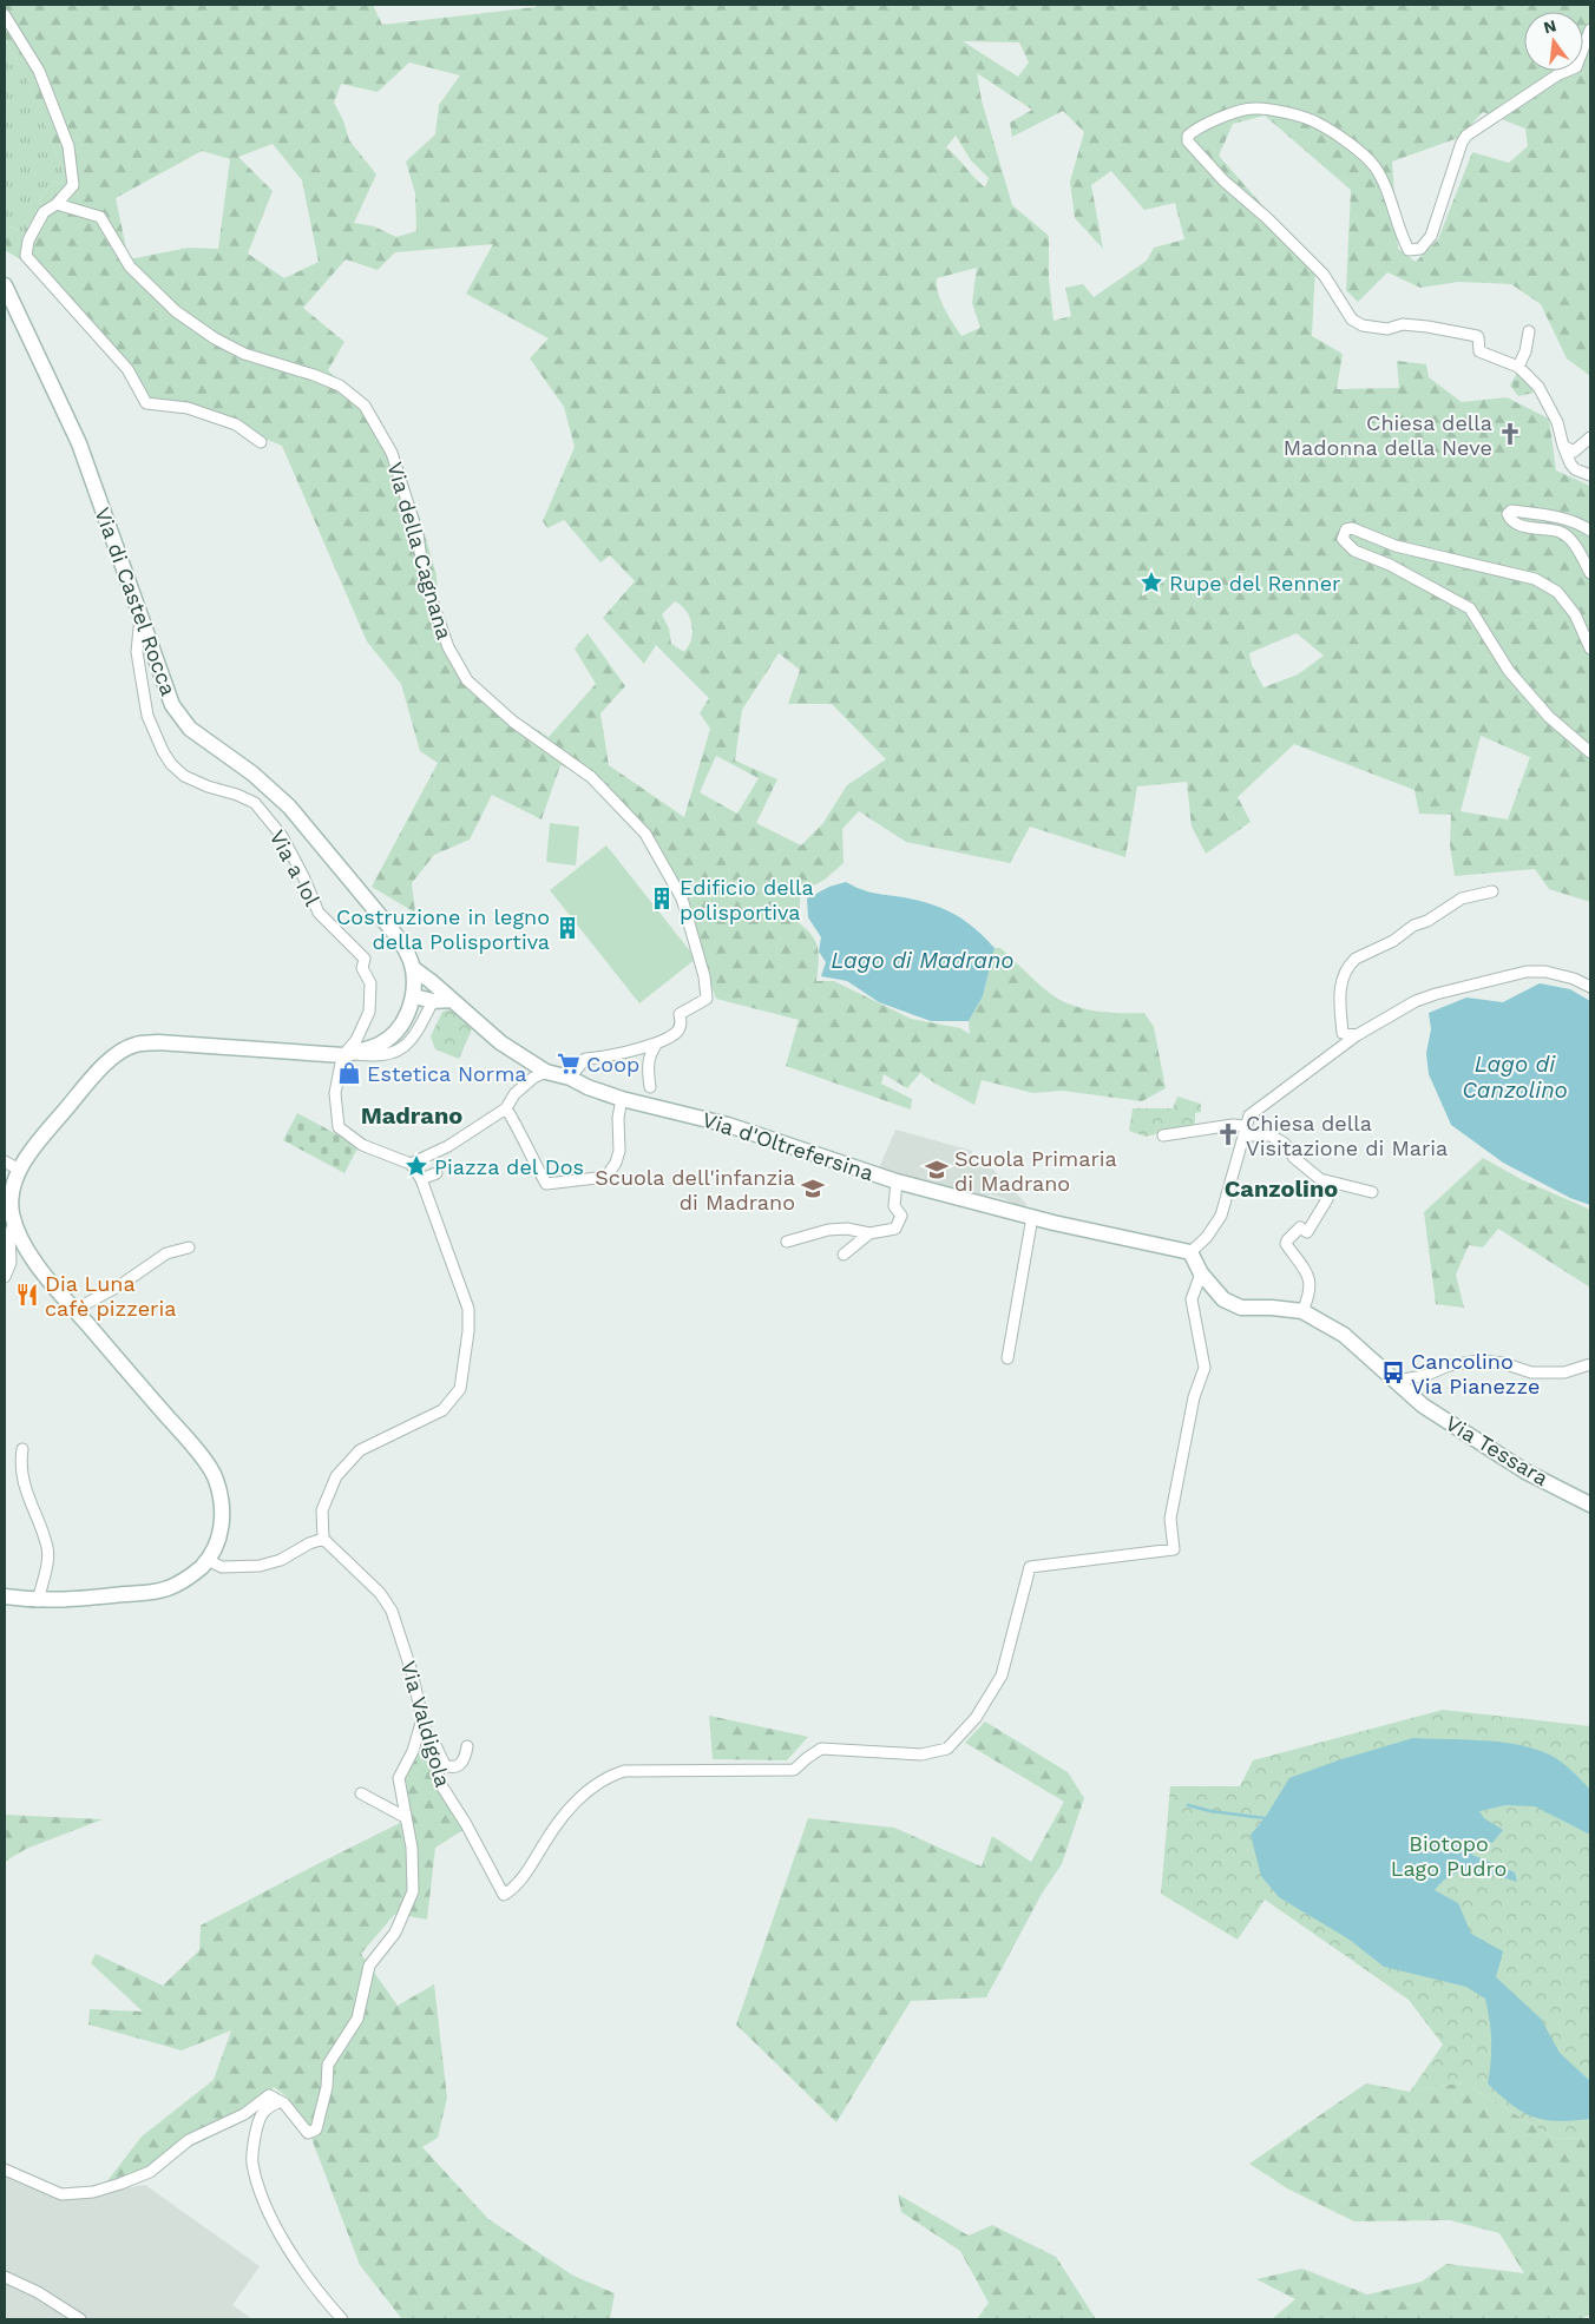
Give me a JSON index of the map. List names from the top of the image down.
{
  "streets": {
    "main road": ["Via di Castel Rocca", "Via d'Oltrefersina", "Via Tessara"],
    "street": ["Via della Cagnana", "Via a Iol", "Via Valdigola"]
  },
  "crossings": [
    ["Via di Castel Rocca", "Via a Iol"],
    ["Via di Castel Rocca", "Via d'Oltrefersina"],
    ["Via d'Oltrefersina", "Via Tessara"],
    ["Via Tessara", "Via Valdigola"]
  ],
  "districts": ["Madrano", "Canzolino"],
  "water": ["Lago di Madrano", "Lago di Canzolino"],
  "parks": ["Biotopo Lago Pudro"],
  "places": {
    "church": ["Chiesa della Madonna della Neve", "Chiesa della Visitazione di Maria"],
    "place": ["Rupe del Renner", "Piazza del Dos"],
    "building": ["Edificio della polisportiva", "Costruzione in legno della Polisportiva"],
    "supermarket": ["Coop"],
    "shop": ["Estetica Norma"],
    "school or university": ["Scuola Primaria di Madrano", "Scuola dell'infanzia di Madrano"],
    "restaurant": ["Dia Luna cafè pizzeria"],
    "bus stop": ["Cancolino Via Pianezze"]
  },
  "north": "top"
}
